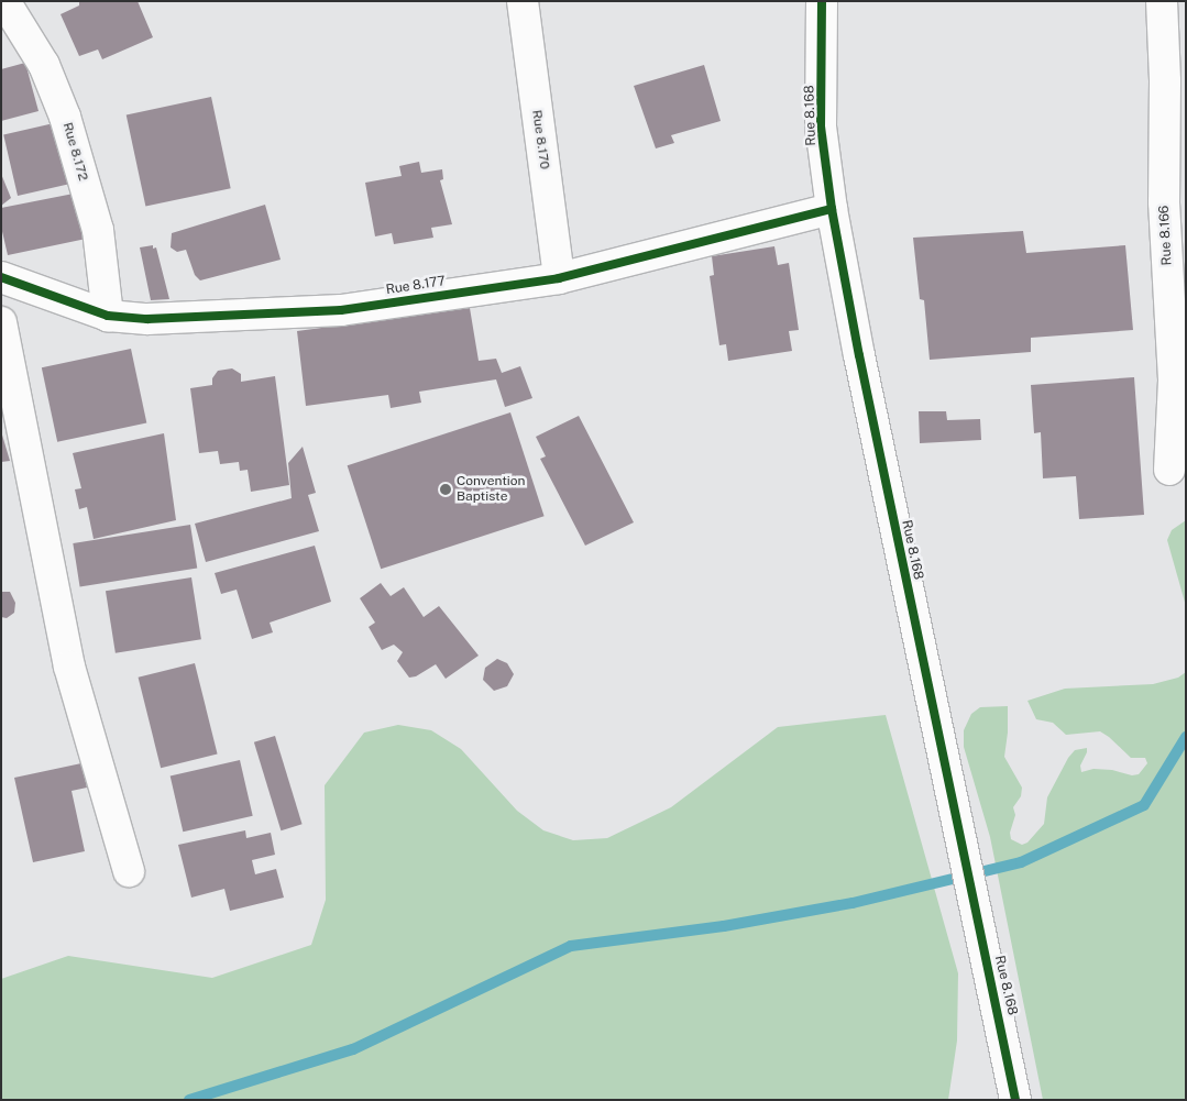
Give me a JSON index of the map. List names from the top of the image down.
{
  "streets": {
    "street": [
      "Rue 8.168",
      "Rue 8.170",
      "Rue 8.172",
      "Rue 8.166",
      "Rue 8.177"
    ]
  },
  "crossings": [
    ["Rue 8.168", "Rue 8.177"],
    ["Rue 8.170", "Rue 8.177"],
    ["Rue 8.172", "Rue 8.177"]
  ],
  "places": ["Convention Baptiste"]
}
